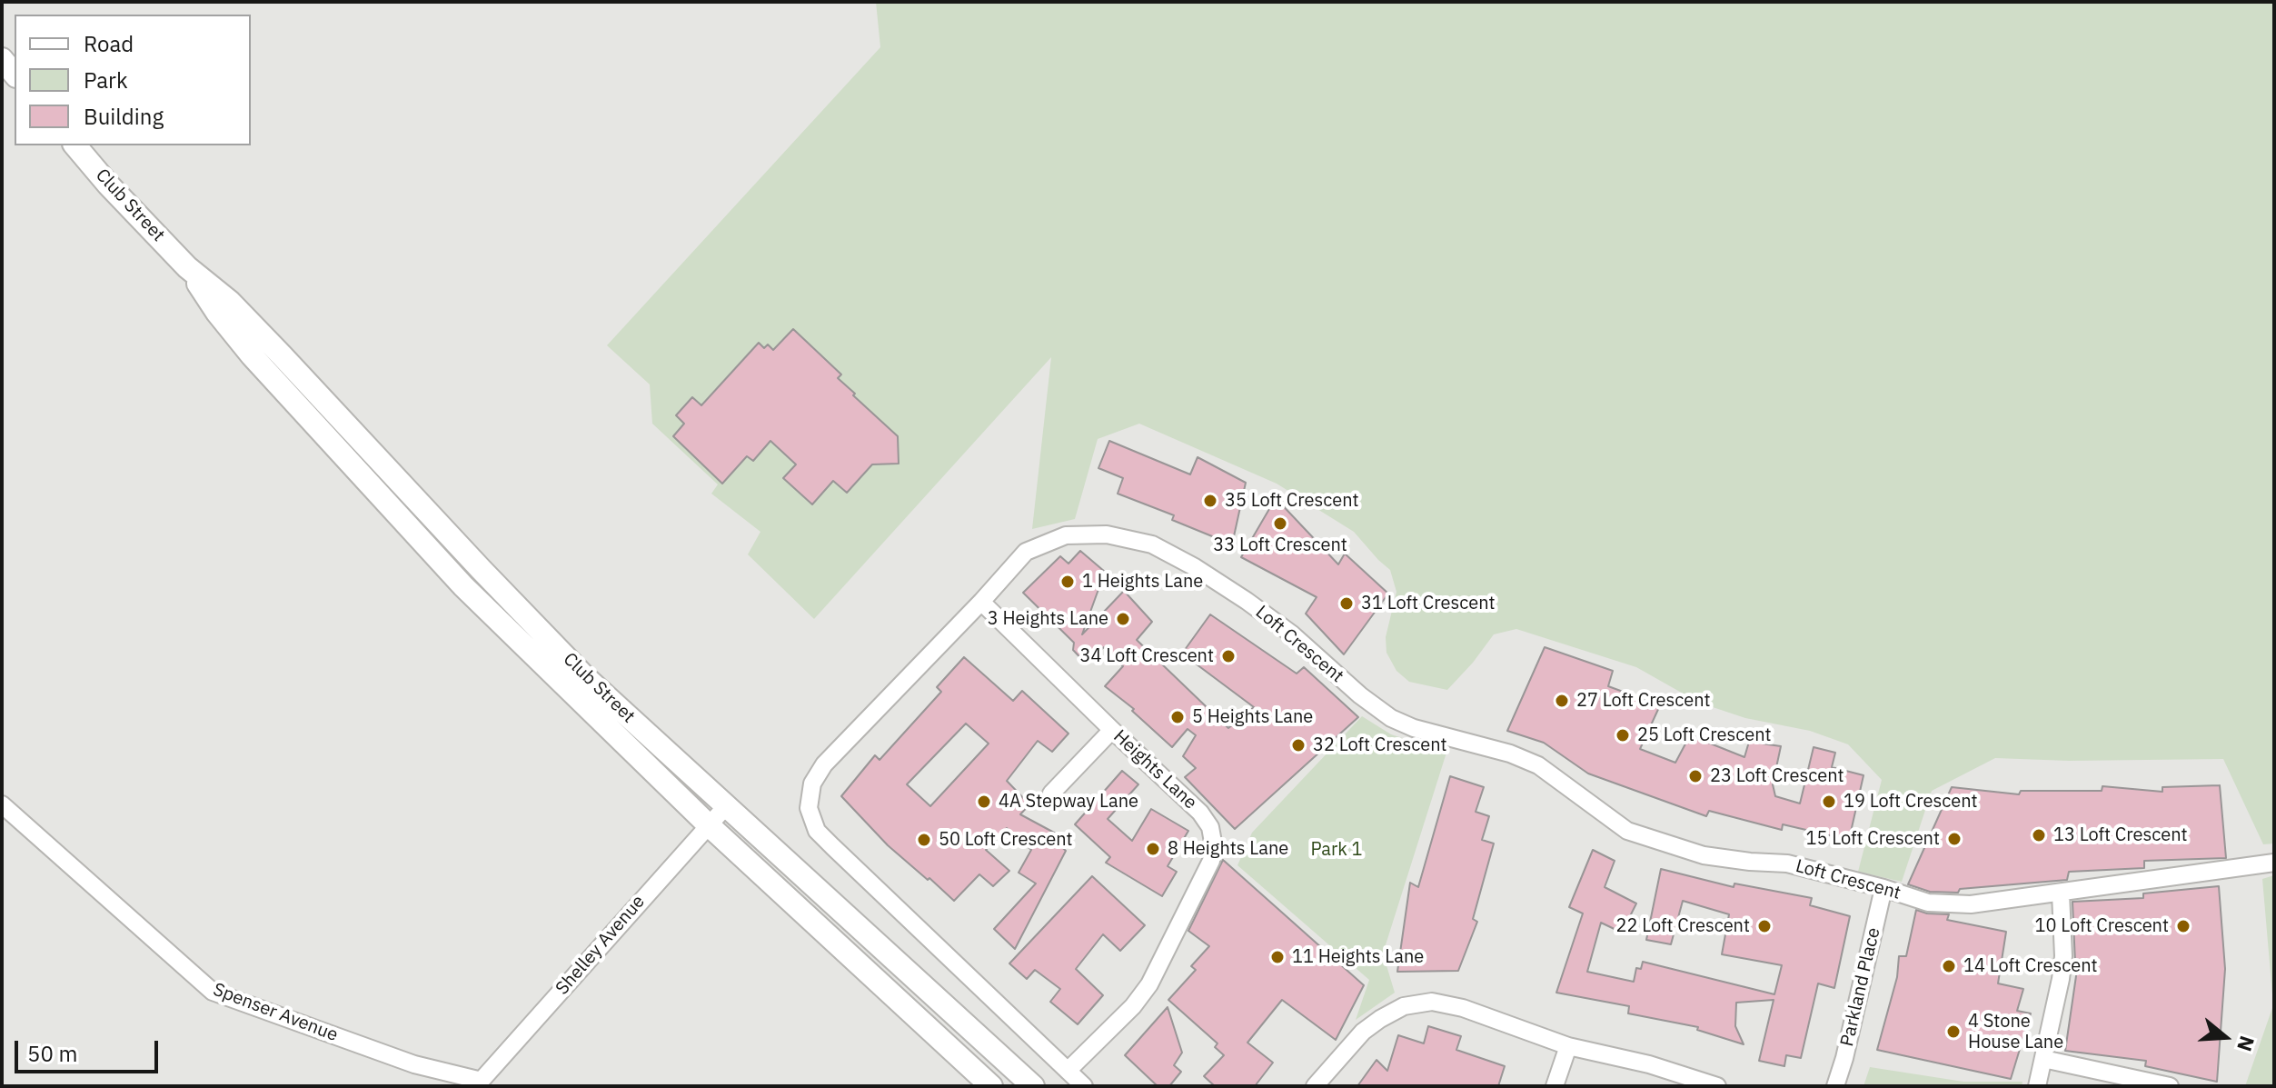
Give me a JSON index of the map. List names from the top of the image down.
{
  "streets": {
    "main road": ["Club Street"],
    "street": [
      "Loft Crescent",
      "Heights Lane",
      "Shelley Avenue",
      "Parkland Place",
      "Spenser Avenue"
    ]
  },
  "crossings": [
    ["Club Street", "Shelley Avenue"],
    ["Loft Crescent", "Heights Lane"],
    ["Loft Crescent", "Parkland Place"],
    ["Shelley Avenue", "Spenser Avenue"]
  ],
  "parks": ["Park 1"],
  "places": [
    "35 Loft Crescent",
    "33 Loft Crescent",
    "1 Heights Lane",
    "31 Loft Crescent",
    "3 Heights Lane",
    "34 Loft Crescent",
    "27 Loft Crescent",
    "5 Heights Lane",
    "25 Loft Crescent",
    "32 Loft Crescent",
    "23 Loft Crescent",
    "4A Stepway Lane",
    "19 Loft Crescent",
    "13 Loft Crescent",
    "15 Loft Crescent",
    "50 Loft Crescent",
    "8 Heights Lane",
    "22 Loft Crescent",
    "10 Loft Crescent",
    "11 Heights Lane",
    "14 Loft Crescent",
    "4 Stone House Lane"
  ],
  "legend": ["Road", "Park", "Building"],
  "scale_bar": "50 m",
  "north": "right"
}
